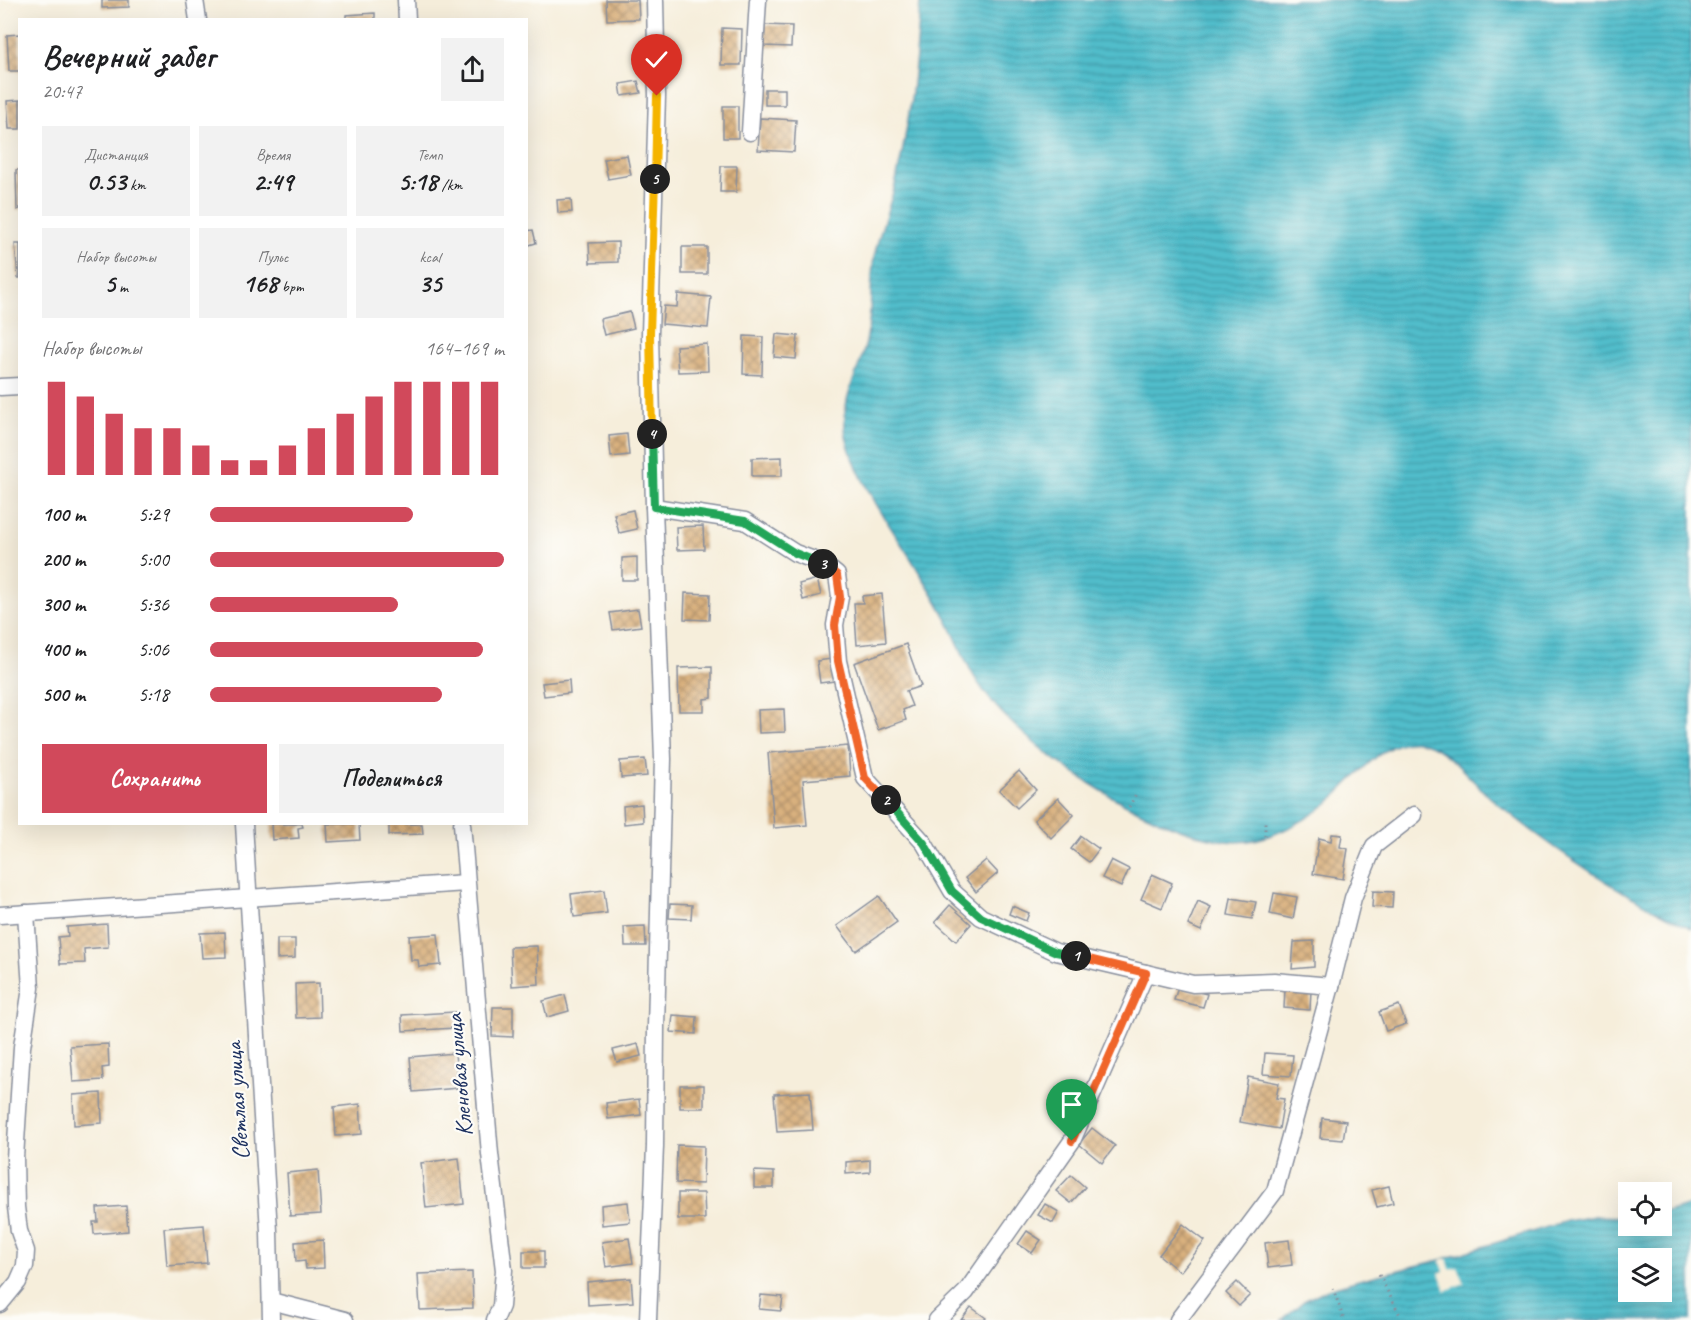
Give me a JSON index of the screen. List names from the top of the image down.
{
  "streets": {
    "street": ["Кленовая улица", "Светлая улица"]
  },
  "page": {
    "heading": ["Вечерний забег", "20:47"],
    "stats": [
      ["Дистанция", "0.53 km"],
      ["Время", "2:49"],
      ["Темп", "5:18 /km"],
      ["Набор высоты", "5 m"],
      ["Пульс", "168 bpm"],
      ["kcal", "35"]
    ],
    "pins": [
      "5",
      "4",
      "3",
      "2",
      "1"
    ],
    "chart": ["Набор высоты", "164–169 m"],
    "list": [
      {
        "name": "100 m",
        "note": "5:29"
      },
      {
        "name": "200 m",
        "note": "5:00"
      },
      {
        "name": "300 m",
        "note": "5:36"
      },
      {
        "name": "400 m",
        "note": "5:06"
      },
      {
        "name": "500 m",
        "note": "5:18"
      }
    ],
    "buttons": ["Сохранить", "Поделиться"]
  }
}
